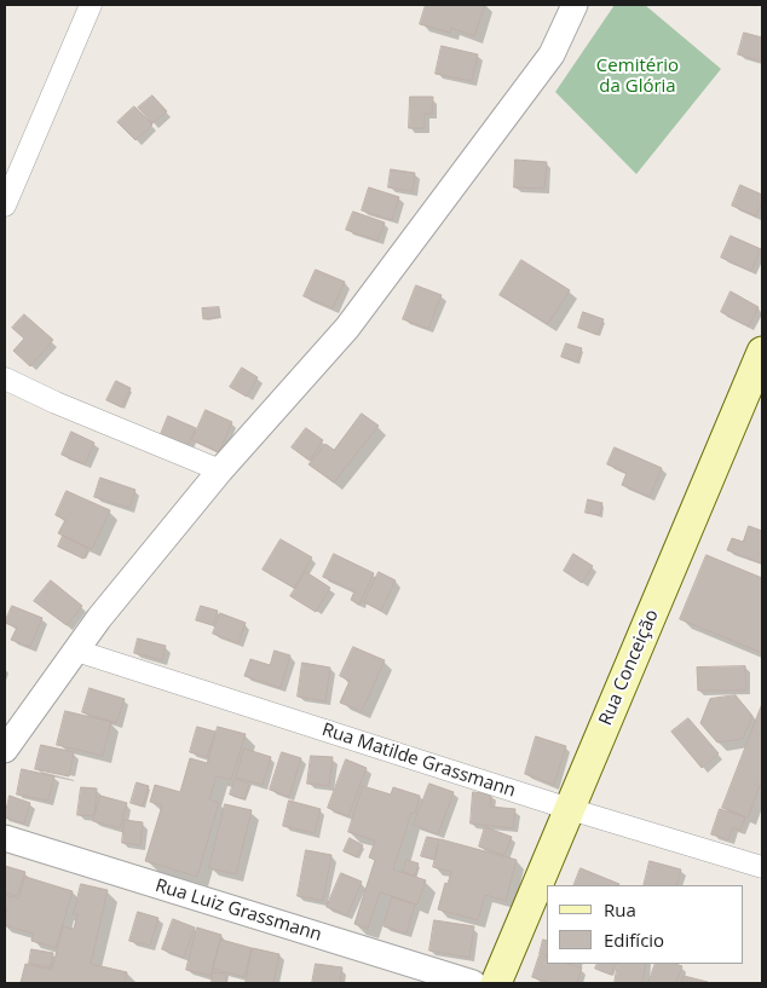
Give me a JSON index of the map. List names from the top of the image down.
{
  "streets": {
    "main road": ["Rua Conceição"],
    "street": ["Rua Matilde Grassmann", "Rua Luiz Grassmann"]
  },
  "crossings": [
    ["Rua Conceição", "Rua Matilde Grassmann"]
  ],
  "parks": ["Cemitério da Glória"],
  "legend": ["Rua", "Edifício"]
}
